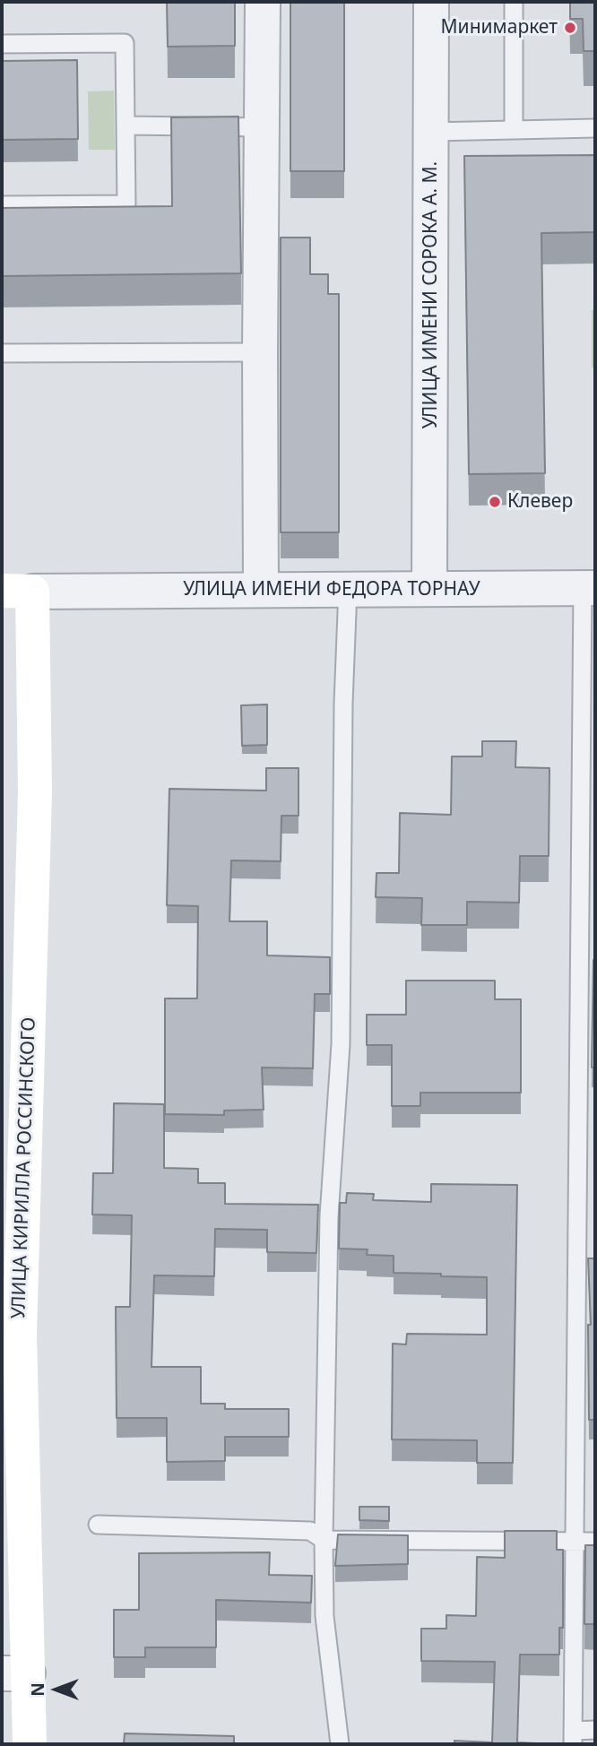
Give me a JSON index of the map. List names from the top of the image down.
{
  "streets": {
    "main road": ["УЛИЦА КИРИЛЛА РОССИНСКОГО"],
    "street": ["УЛИЦА ИМЕНИ СОРОКА А. М.", "УЛИЦА ИМЕНИ ФЕДОРА ТОРНАУ"]
  },
  "crossings": [
    ["УЛИЦА ИМЕНИ СОРОКА А. М.", "УЛИЦА ИМЕНИ ФЕДОРА ТОРНАУ"],
    ["УЛИЦА ИМЕНИ ФЕДОРА ТОРНАУ", "УЛИЦА КИРИЛЛА РОССИНСКОГО"]
  ],
  "places": ["Минимаркет", "Клевер"],
  "north": "left"
}
